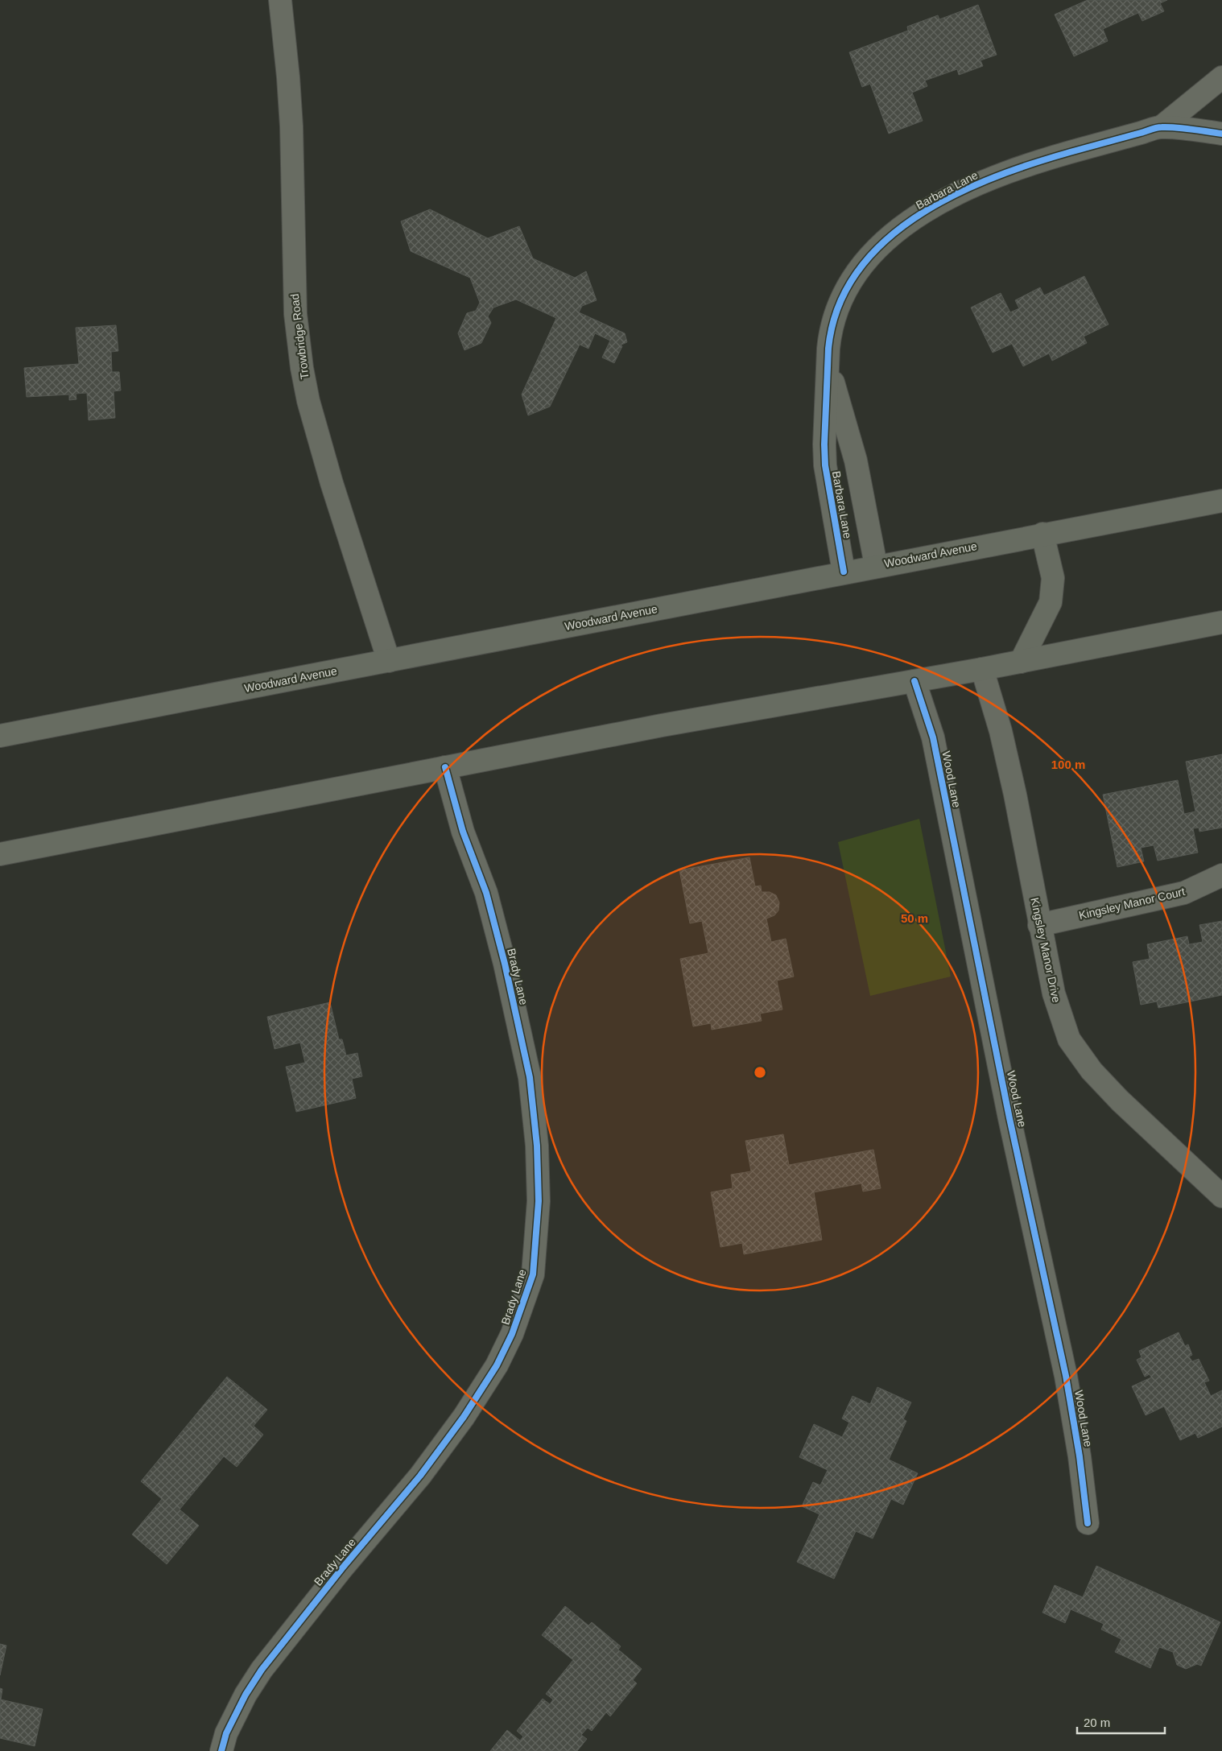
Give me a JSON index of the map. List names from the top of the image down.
{
  "streets": {
    "main road": ["Woodward Avenue"],
    "street": [
      "Barbara Lane",
      "Trowbridge Road",
      "Wood Lane",
      "Kingsley Manor Court",
      "Kingsley Manor Drive",
      "Brady Lane"
    ]
  },
  "crossings": [
    ["Barbara Lane", "Woodward Avenue"],
    ["Trowbridge Road", "Woodward Avenue"],
    ["Kingsley Manor Court", "Kingsley Manor Drive"]
  ],
  "scale_bar": "20 m",
  "rings": ["100 m", "50 m"]
}
